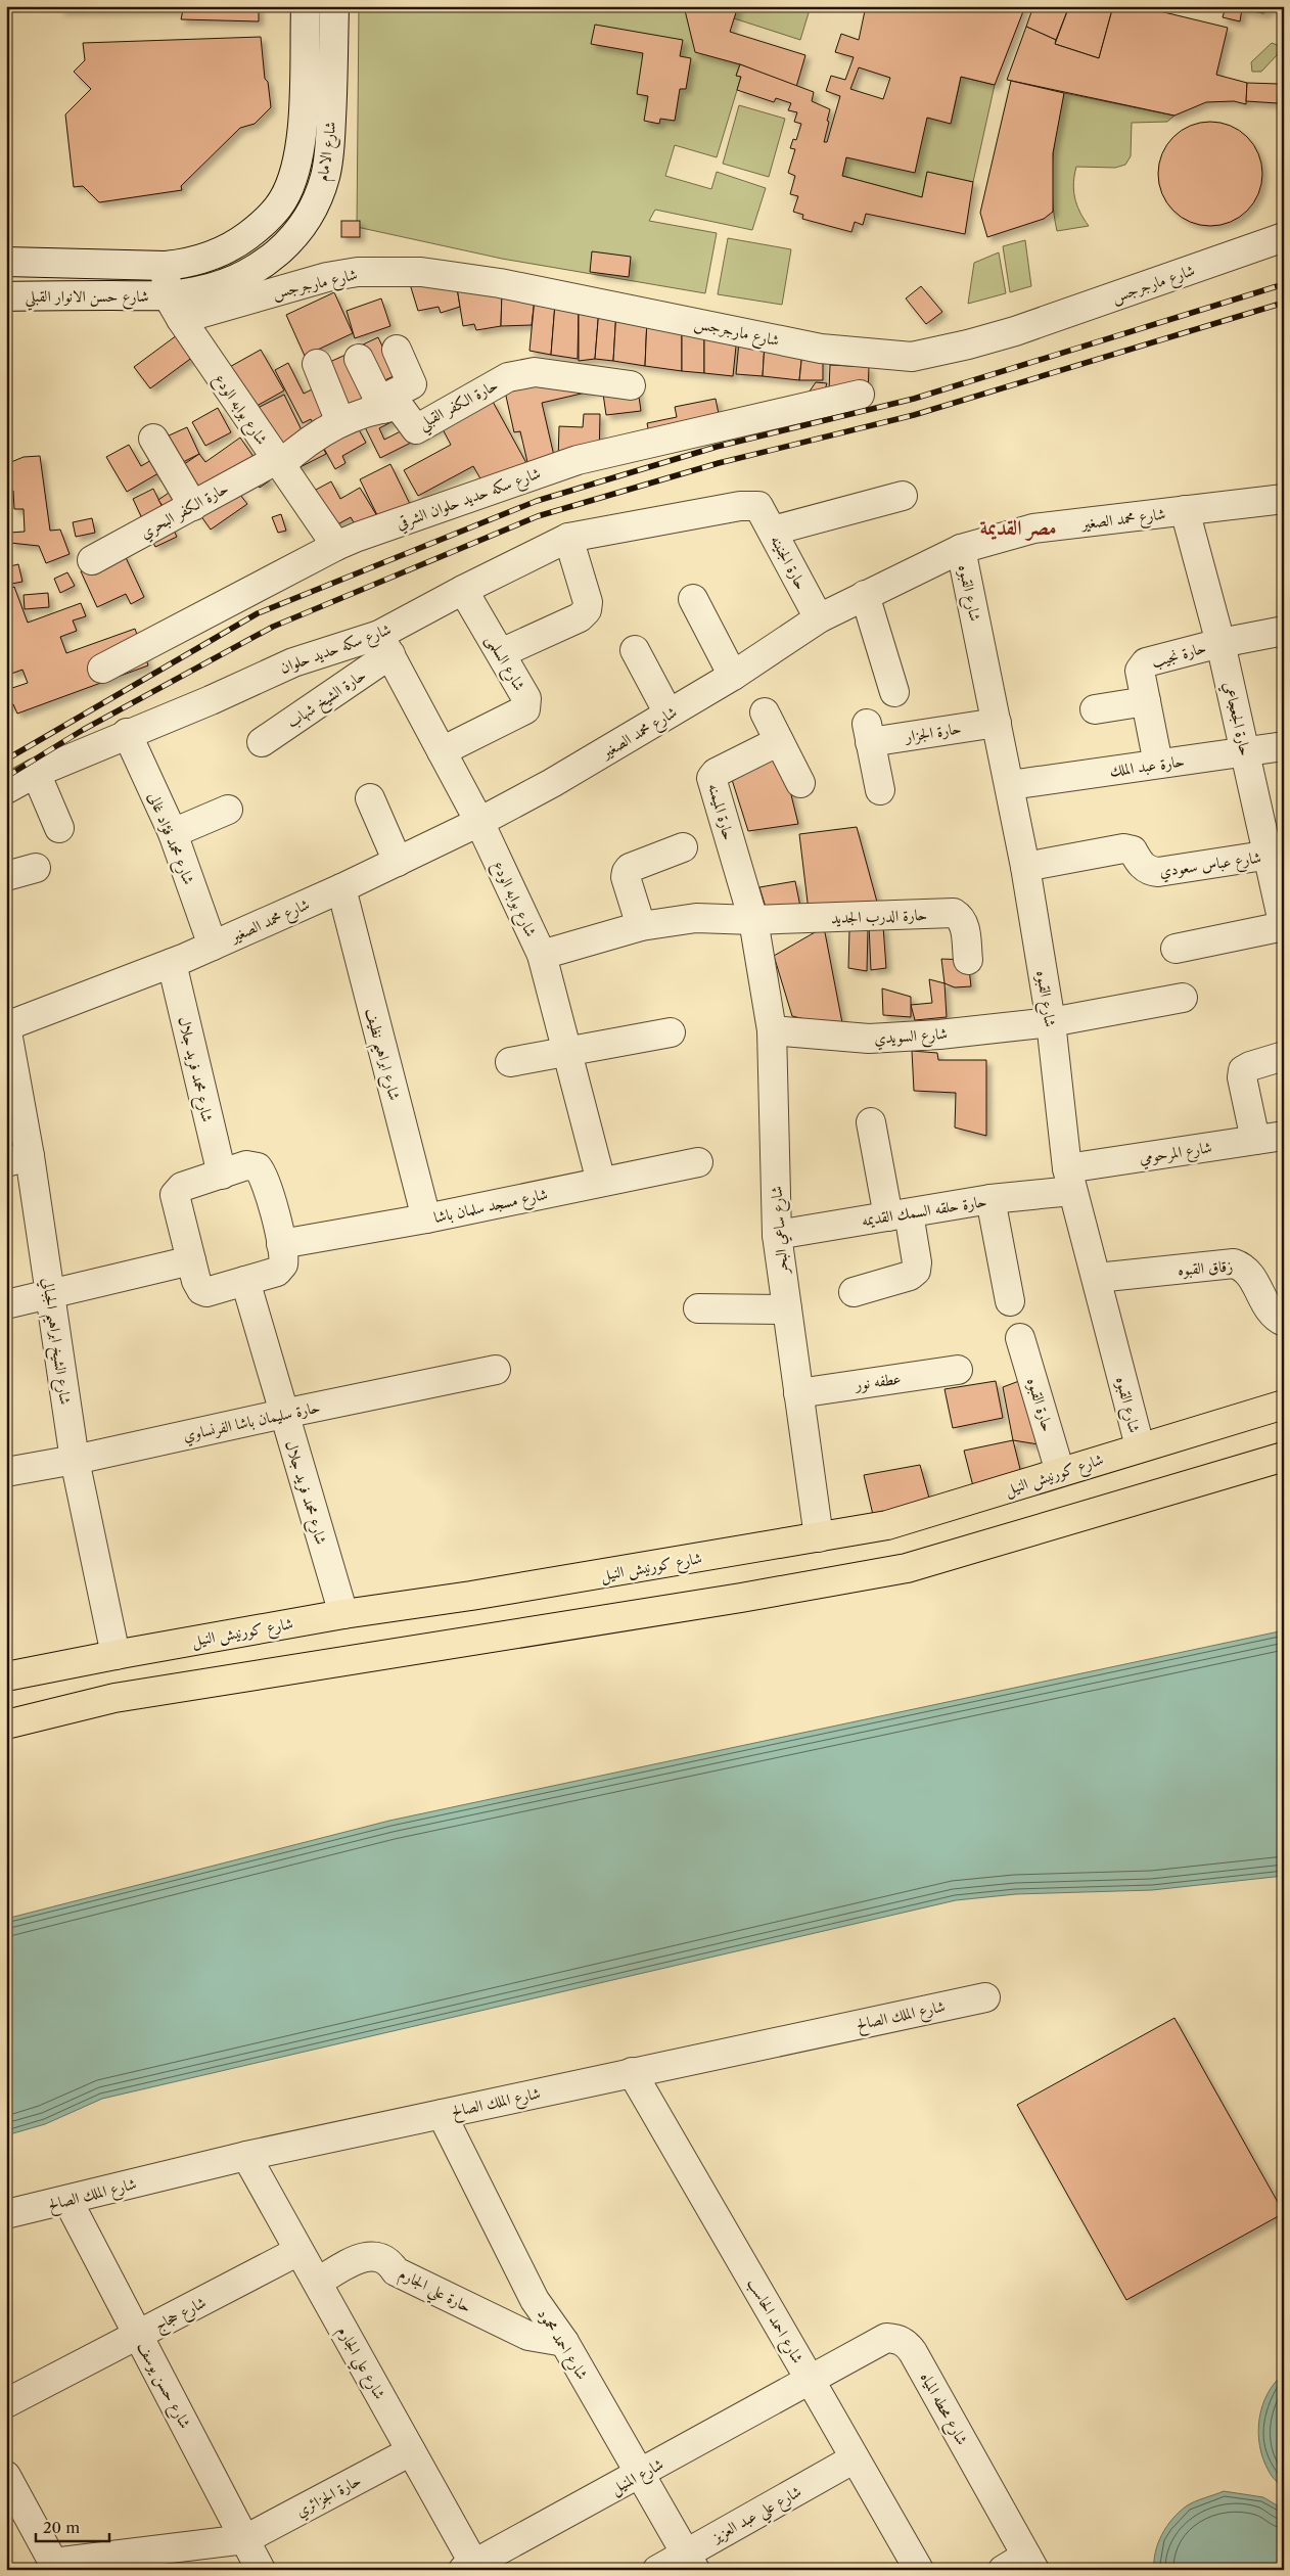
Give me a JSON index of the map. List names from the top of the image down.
{
  "streets": {
    "highway": ["شارع كورنيش النيل"],
    "street": [
      "شارع الامام",
      "شارع مارجرجس",
      "شارع حسن الانوار القبلي",
      "حارة الكفر القبلي",
      "شارع بوابه الودع",
      "شارع سكه حديد حلوان الشرقي",
      "حارة الكفر البحري",
      "شارع محمد الصغير",
      "حارة الجنينه",
      "شارع القبوه",
      "شارع سكه حديد حلوان",
      "حارة نجيب",
      "شارع السلمى",
      "حارة الشيخ شهاب",
      "حارة الجعجاعي",
      "حارة الجزار",
      "حارة عبد الملك",
      "حارة الميمنه",
      "شارع محمد فؤاد غالى",
      "شارع عباس سعودي",
      "حارة الدرب الجديد",
      "شارع السويدي",
      "شارع ابراهيم نظيف",
      "شارع محمد فريد جلال",
      "شارع المرحومي",
      "شارع مسجد سلمان باشا",
      "حارة حلقه السمك القديمه",
      "شارع ساعي البحر",
      "زقاق القبوه",
      "شارع الشيخ ابراهيم الجبالي",
      "عطفه نور",
      "حارة القبوه",
      "حارة سليمان باشا الفرنساوي",
      "شارع الملك الصالح",
      "حارة علي الجارم",
      "شارع حجاج",
      "شارع احمد الحاسب",
      "شارع احمد محمود",
      "شارع علي الجارم",
      "شارع حسن يوسف",
      "شارع محطه المياه",
      "شارع المنيل",
      "حارة الجزائري",
      "شارع علي عبد العزيز"
    ]
  },
  "crossings": [
    ["شارع الامام", "شارع حسن الانوار القبلي"],
    ["شارع الامام", "شارع بوابه الودع"],
    ["شارع مارجرجس", "شارع بوابه الودع"],
    ["شارع حسن الانوار القبلي", "شارع بوابه الودع"],
    ["شارع بوابه الودع", "شارع سكه حديد حلوان الشرقي"],
    ["شارع بوابه الودع", "حارة الكفر البحري"],
    ["شارع بوابه الودع", "شارع محمد الصغير"],
    ["شارع بوابه الودع", "شارع سكه حديد حلوان"],
    ["شارع بوابه الودع", "شارع السلمى"],
    ["شارع بوابه الودع", "حارة الشيخ شهاب"],
    ["شارع بوابه الودع", "حارة الدرب الجديد"],
    ["شارع بوابه الودع", "شارع مسجد سلمان باشا"],
    ["شارع محمد الصغير", "حارة الجنينه"],
    ["شارع محمد الصغير", "شارع القبوه"],
    ["شارع محمد الصغير", "حارة الجعجاعي"],
    ["شارع محمد الصغير", "شارع محمد فؤاد غالى"],
    ["شارع محمد الصغير", "شارع ابراهيم نظيف"],
    ["شارع محمد الصغير", "شارع محمد فريد جلال"],
    ["شارع محمد الصغير", "شارع الشيخ ابراهيم الجبالي"],
    ["حارة الجنينه", "شارع سكه حديد حلوان"],
    ["شارع القبوه", "حارة الجزار"],
    ["شارع القبوه", "حارة عبد الملك"],
    ["شارع القبوه", "شارع عباس سعودي"],
    ["شارع القبوه", "شارع السويدي"],
    ["شارع القبوه", "شارع المرحومي"],
    ["شارع القبوه", "حارة حلقه السمك القديمه"],
    ["شارع القبوه", "زقاق القبوه"],
    ["شارع القبوه", "شارع كورنيش النيل"],
    ["شارع سكه حديد حلوان", "شارع السلمى"],
    ["شارع سكه حديد حلوان", "حارة الشيخ شهاب"],
    ["شارع سكه حديد حلوان", "شارع محمد فؤاد غالى"],
    ["حارة نجيب", "حارة الجعجاعي"],
    ["حارة نجيب", "حارة عبد الملك"],
    ["حارة الجعجاعي", "حارة عبد الملك"],
    ["حارة الجعجاعي", "شارع عباس سعودي"],
    ["حارة الميمنه", "حارة الدرب الجديد"],
    ["حارة الميمنه", "شارع ساعي البحر"],
    ["حارة الدرب الجديد", "شارع ساعي البحر"],
    ["شارع السويدي", "شارع ساعي البحر"],
    ["شارع ابراهيم نظيف", "شارع مسجد سلمان باشا"],
    ["شارع محمد فريد جلال", "حارة سليمان باشا الفرنساوي"],
    ["شارع محمد فريد جلال", "شارع كورنيش النيل"],
    ["شارع المرحومي", "حارة حلقه السمك القديمه"],
    ["حارة حلقه السمك القديمه", "شارع ساعي البحر"],
    ["شارع ساعي البحر", "عطفه نور"],
    ["شارع ساعي البحر", "شارع كورنيش النيل"],
    ["شارع الشيخ ابراهيم الجبالي", "حارة سليمان باشا الفرنساوي"],
    ["شارع الشيخ ابراهيم الجبالي", "شارع كورنيش النيل"],
    ["حارة القبوه", "شارع كورنيش النيل"],
    ["شارع الملك الصالح", "شارع احمد الحاسب"],
    ["شارع الملك الصالح", "شارع احمد محمود"],
    ["شارع الملك الصالح", "شارع علي الجارم"],
    ["شارع الملك الصالح", "شارع حسن يوسف"],
    ["حارة علي الجارم", "شارع احمد محمود"],
    ["حارة علي الجارم", "شارع علي الجارم"],
    ["شارع حجاج", "شارع علي الجارم"],
    ["شارع حجاج", "شارع حسن يوسف"],
    ["شارع احمد الحاسب", "شارع محطه المياه"],
    ["شارع احمد الحاسب", "شارع المنيل"],
    ["شارع احمد الحاسب", "شارع علي عبد العزيز"],
    ["شارع احمد محمود", "شارع المنيل"],
    ["شارع احمد محمود", "شارع علي عبد العزيز"],
    ["شارع علي الجارم", "شارع المنيل"],
    ["شارع علي الجارم", "حارة الجزائري"],
    ["شارع حسن يوسف", "حارة الجزائري"],
    ["شارع محطه المياه", "شارع المنيل"]
  ],
  "districts": ["مصر القديمة"],
  "scale_bar": "20 m"
}
